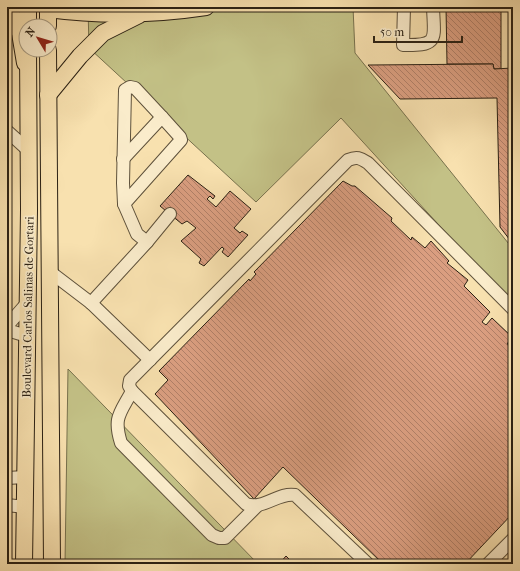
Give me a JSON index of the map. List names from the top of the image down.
{
  "streets": {
    "main road": ["Boulevard Carlos Salinas de Gortari"]
  },
  "scale_bar": "50 m",
  "north": "top left"
}
